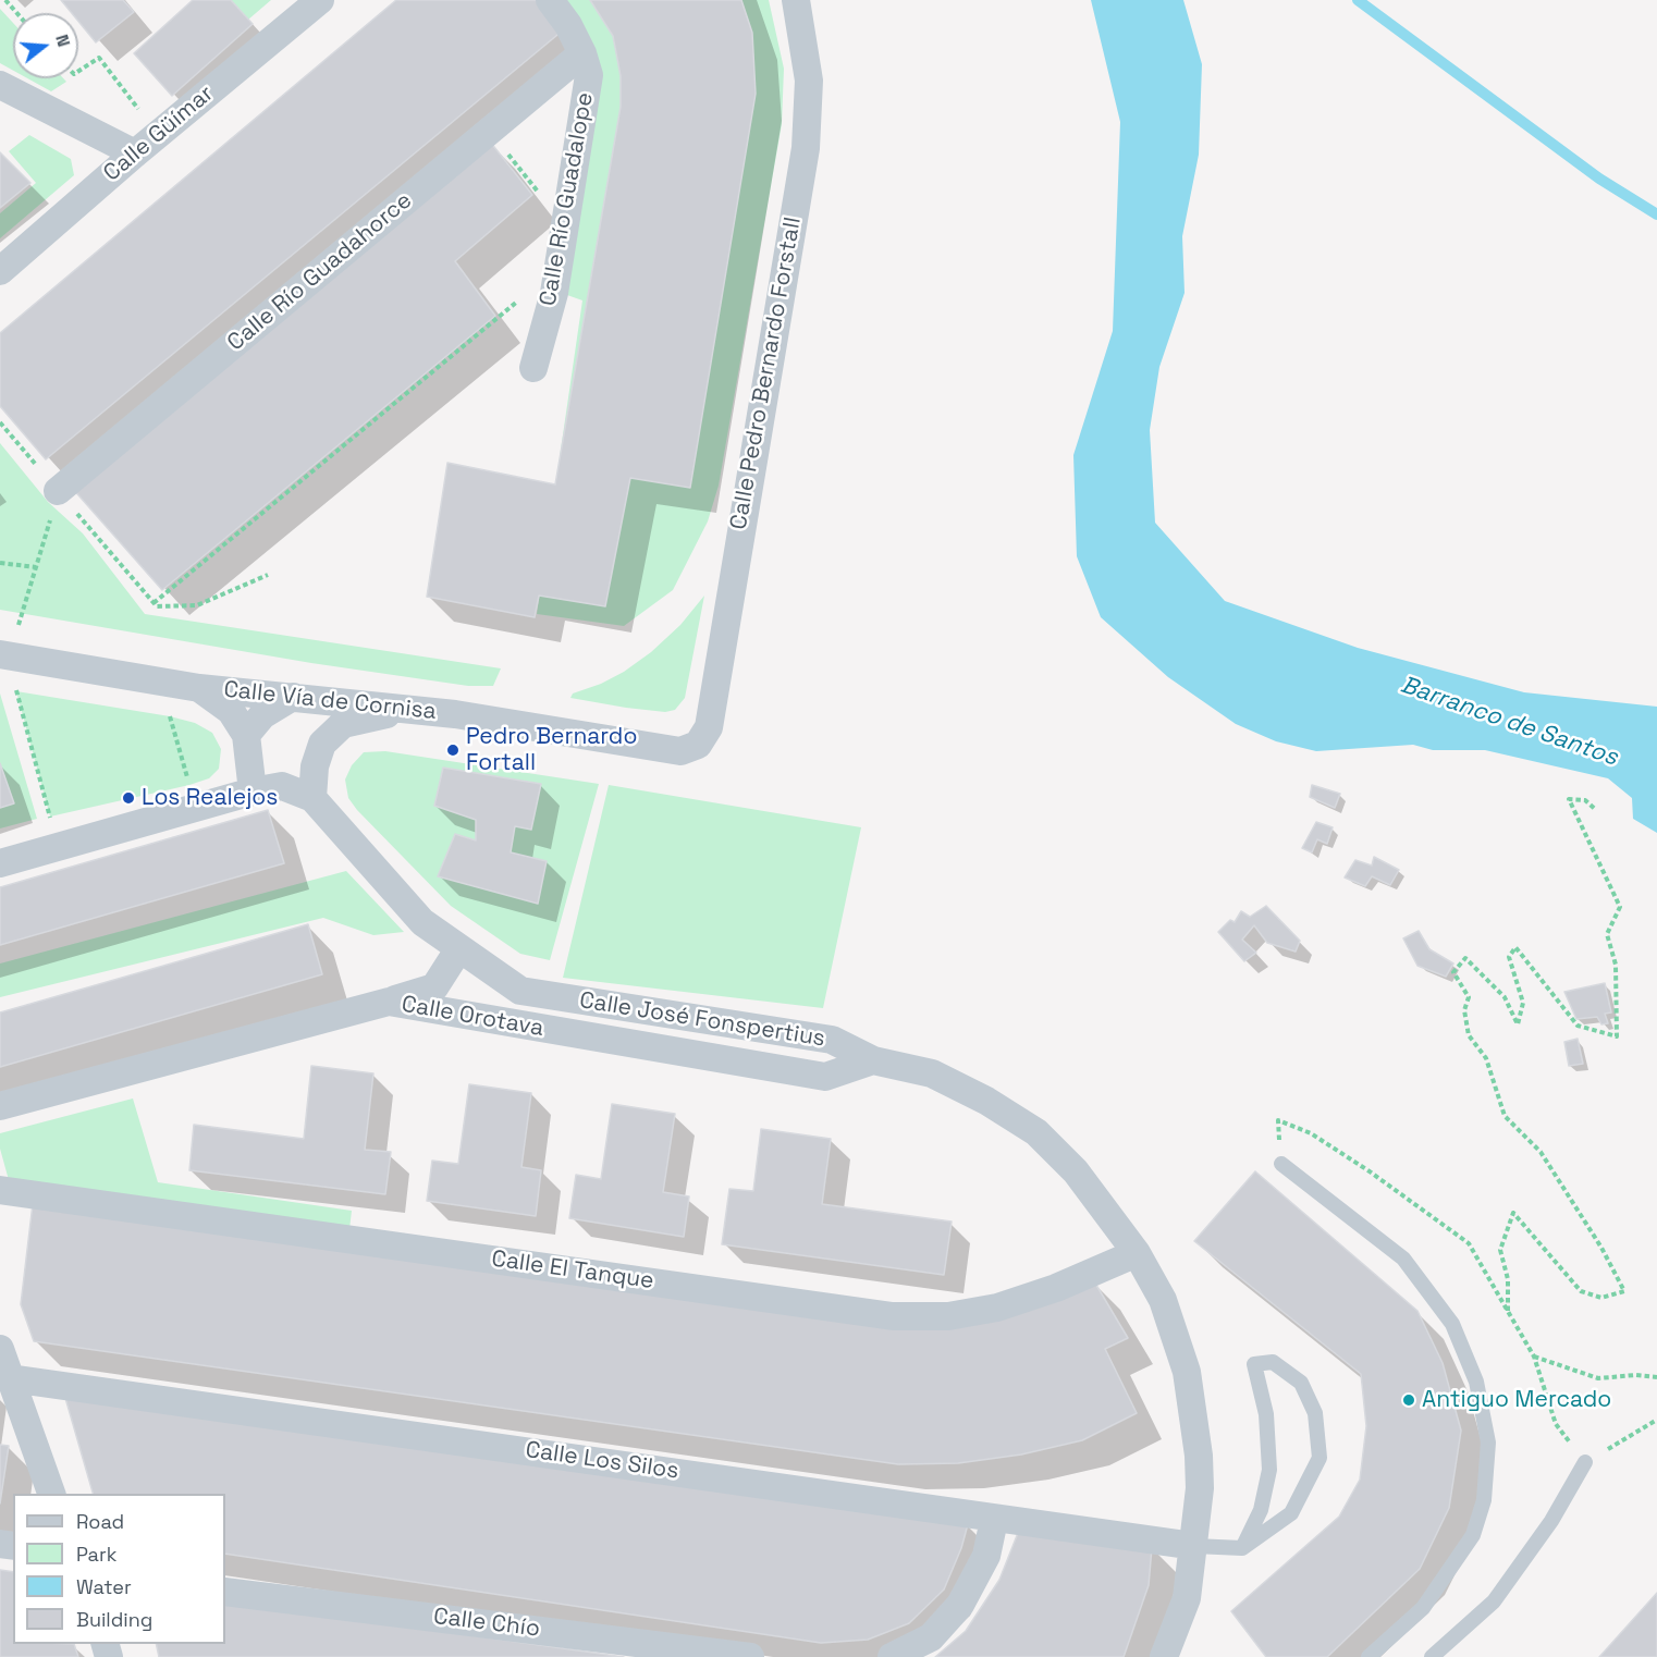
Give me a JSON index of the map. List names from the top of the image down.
{
  "streets": {
    "street": [
      "Calle Güímar",
      "Calle Río Guadalope",
      "Calle Río Guadahorce",
      "Calle Pedro Bernardo Forstall",
      "Calle Vía de Cornisa",
      "Calle Orotava",
      "Calle José Fonspertius",
      "Calle El Tanque",
      "Calle Los Silos",
      "Calle Chío"
    ]
  },
  "crossings": [
    ["Calle Río Guadalope", "Calle Río Guadahorce"],
    ["Calle Pedro Bernardo Forstall", "Calle Vía de Cornisa"],
    ["Calle Orotava", "Calle José Fonspertius"],
    ["Calle José Fonspertius", "Calle El Tanque"],
    ["Calle José Fonspertius", "Calle Los Silos"]
  ],
  "water": ["Barranco de Santos"],
  "places": ["Pedro Bernardo Fortall", "Los Realejos", "Antiguo Mercado"],
  "legend": [
    "Road",
    "Park",
    "Water",
    "Building"
  ],
  "north": "right"
}
